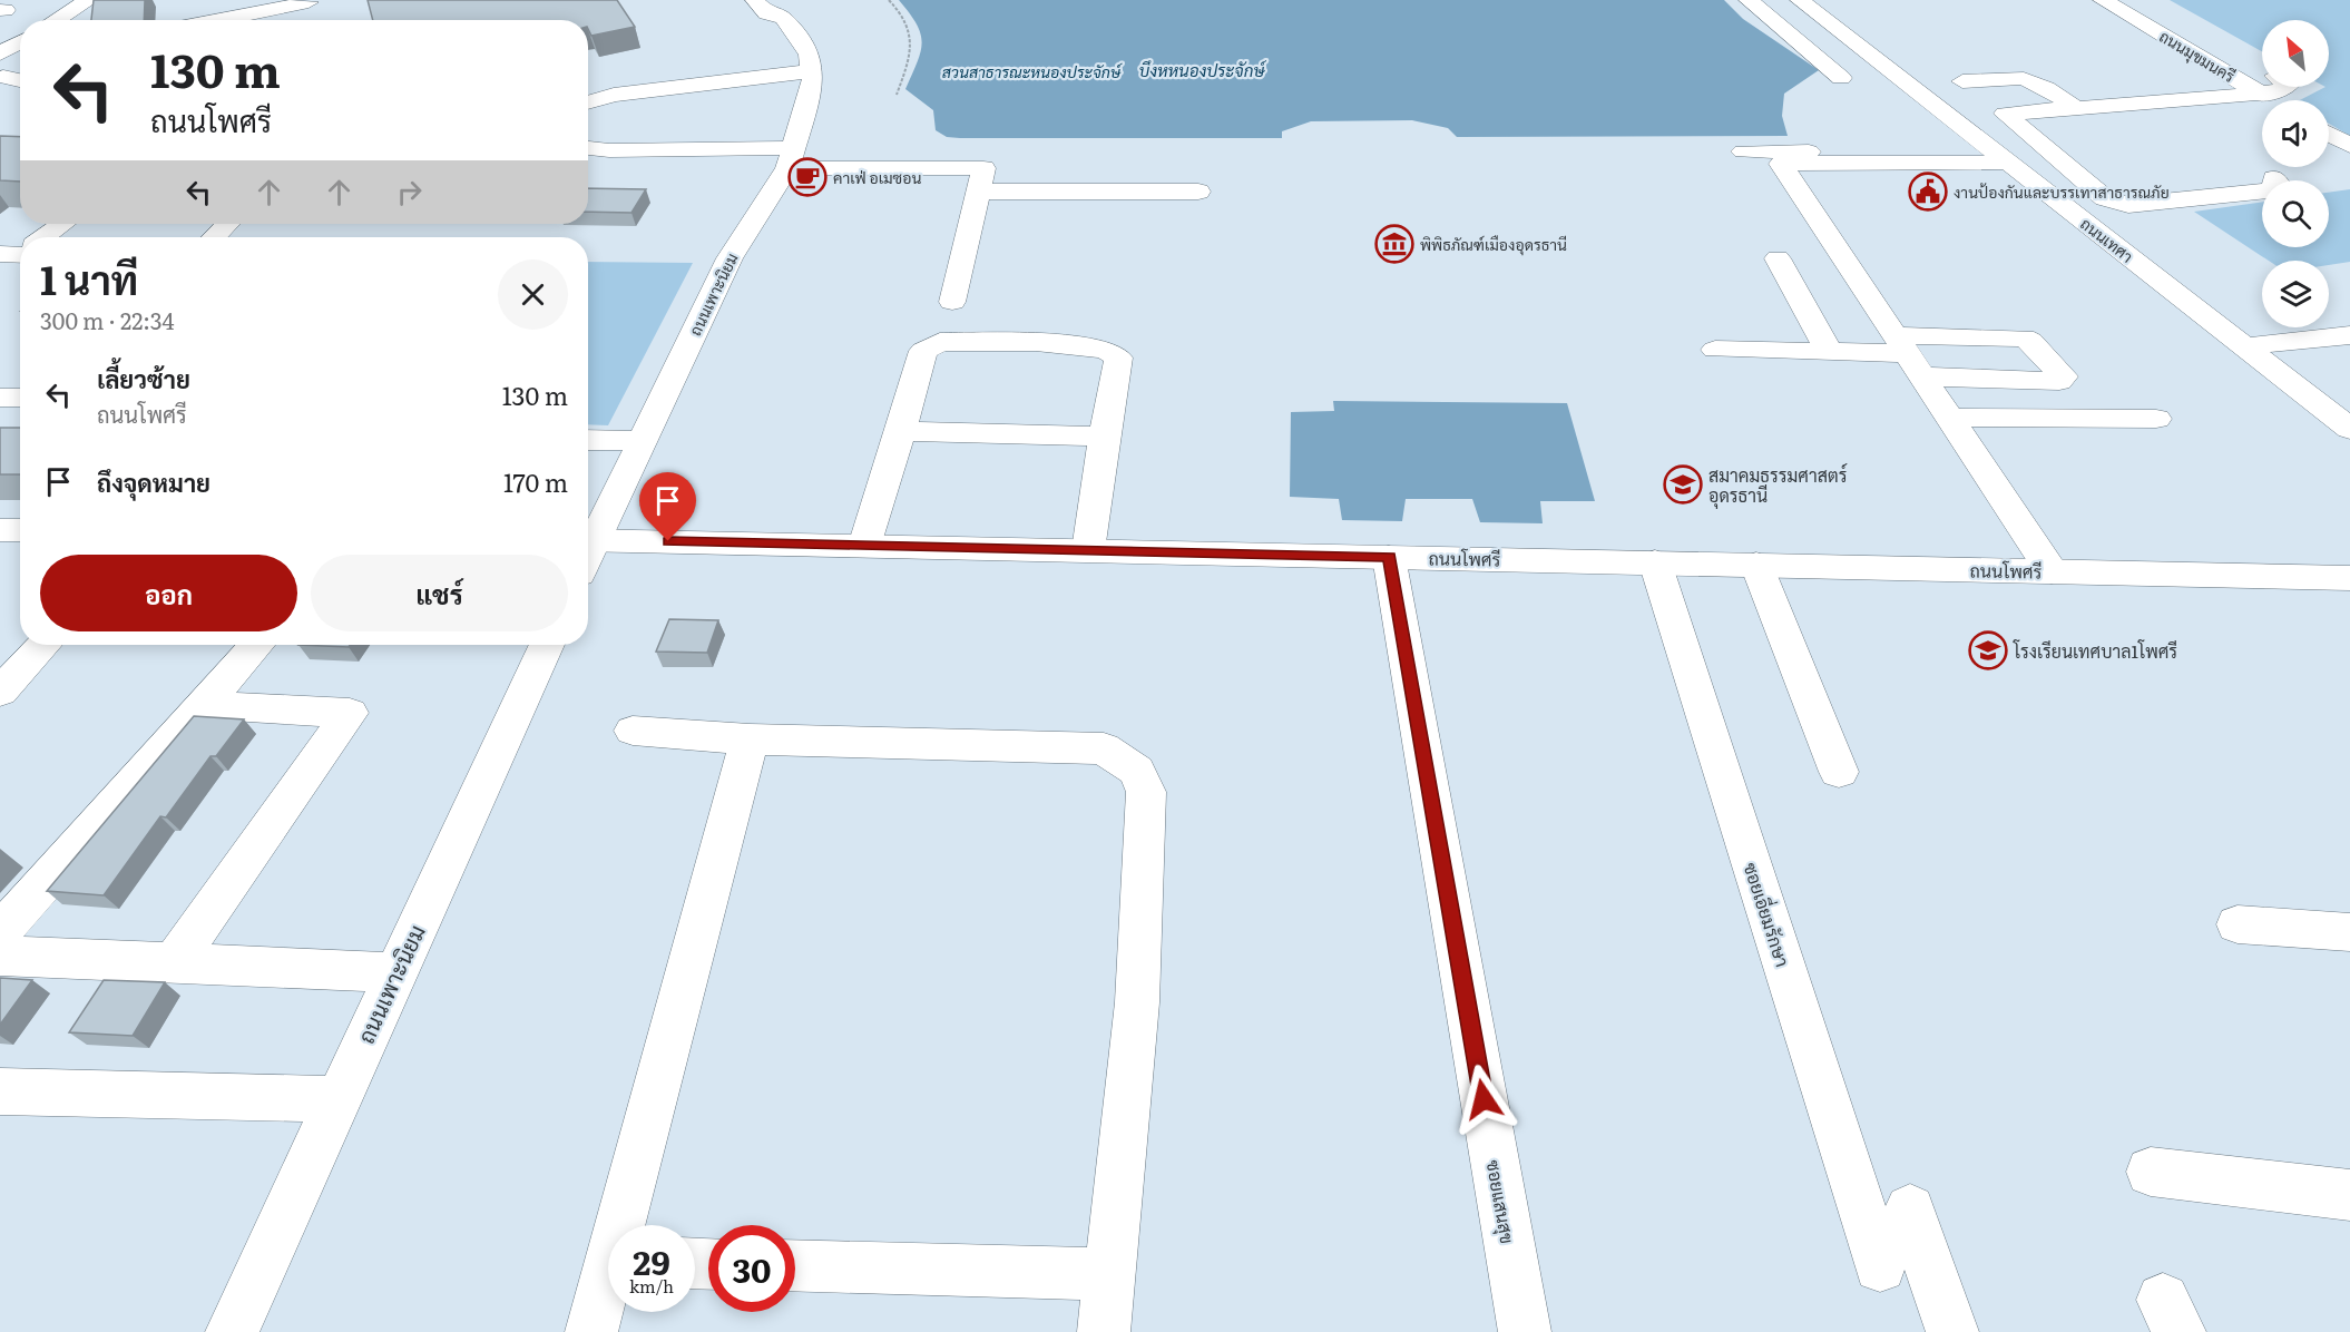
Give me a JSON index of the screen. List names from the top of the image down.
{
  "streets": {
    "street": [
      "ถนนมุขมนครี",
      "ถนนเทศา",
      "ถนนเพาะนิยม",
      "ถนนโพศรี",
      "ซอยเอี่ยมรักษา",
      "ซอยแสนสุข"
    ]
  },
  "crossings": [
    ["ถนนโพศรี", "ซอยเอี่ยมรักษา"],
    ["ถนนโพศรี", "ซอยแสนสุข"]
  ],
  "water": ["บึงหหนองประจักษ์"],
  "parks": ["สวนสาธารณะหนองประจักษ์"],
  "places": {
    "cafe": ["คาเฟ่ อเมซอน"],
    "public building": ["งานป้องกันและบรรเทาสาธารณภัย"],
    "museum": ["พิพิธภัณฑ์เมืองอุดรธานี"],
    "school or university": ["สมาคมธรรมศาสตร์ อุดรธานี", "โรงเรียนเทศบาล1โพศรี"]
  },
  "north": "top left",
  "page": {
    "turn": ["130 m", "ถนนโพศรี"],
    "heading": ["1 นาที", "300 m · 22:34"],
    "list": [
      {
        "name": "เลี้ยวซ้าย",
        "note": "ถนนโพศรี",
        "value": "130 m"
      },
      {
        "name": "ถึงจุดหมาย",
        "value": "170 m"
      }
    ],
    "buttons": ["ออก", "แชร์"],
    "speed": "29 km/h",
    "limit": "30"
  }
}
